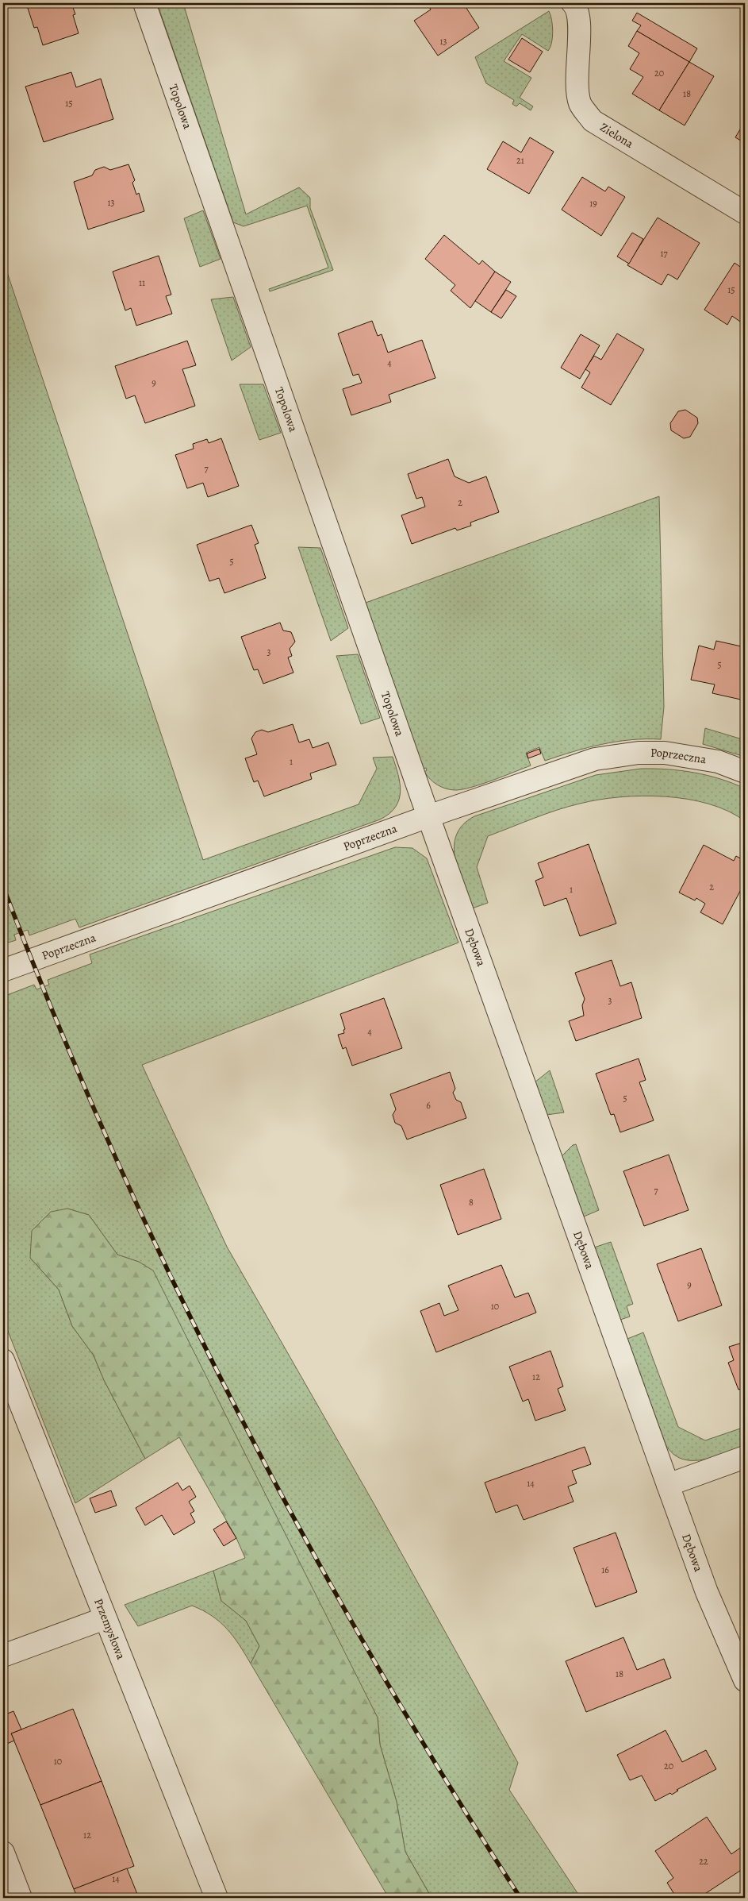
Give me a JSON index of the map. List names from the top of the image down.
{
  "streets": {
    "street": [
      "Topolowa",
      "Zielona",
      "Poprzeczna",
      "Dębowa",
      "Przemysłowa"
    ]
  },
  "crossings": [
    ["Topolowa", "Poprzeczna"],
    ["Topolowa", "Dębowa"],
    ["Poprzeczna", "Dębowa"]
  ],
  "house_numbers": [
    "13",
    "20",
    "18",
    "15",
    "21",
    "13",
    "19",
    "17",
    "11",
    "15",
    "4",
    "9",
    "7",
    "2",
    "5",
    "3",
    "5",
    "1",
    "2",
    "1",
    "3",
    "4",
    "5",
    "6",
    "7",
    "8",
    "9",
    "10",
    "12",
    "14",
    "16",
    "18",
    "10",
    "20",
    "12",
    "22",
    "14"
  ]
}
